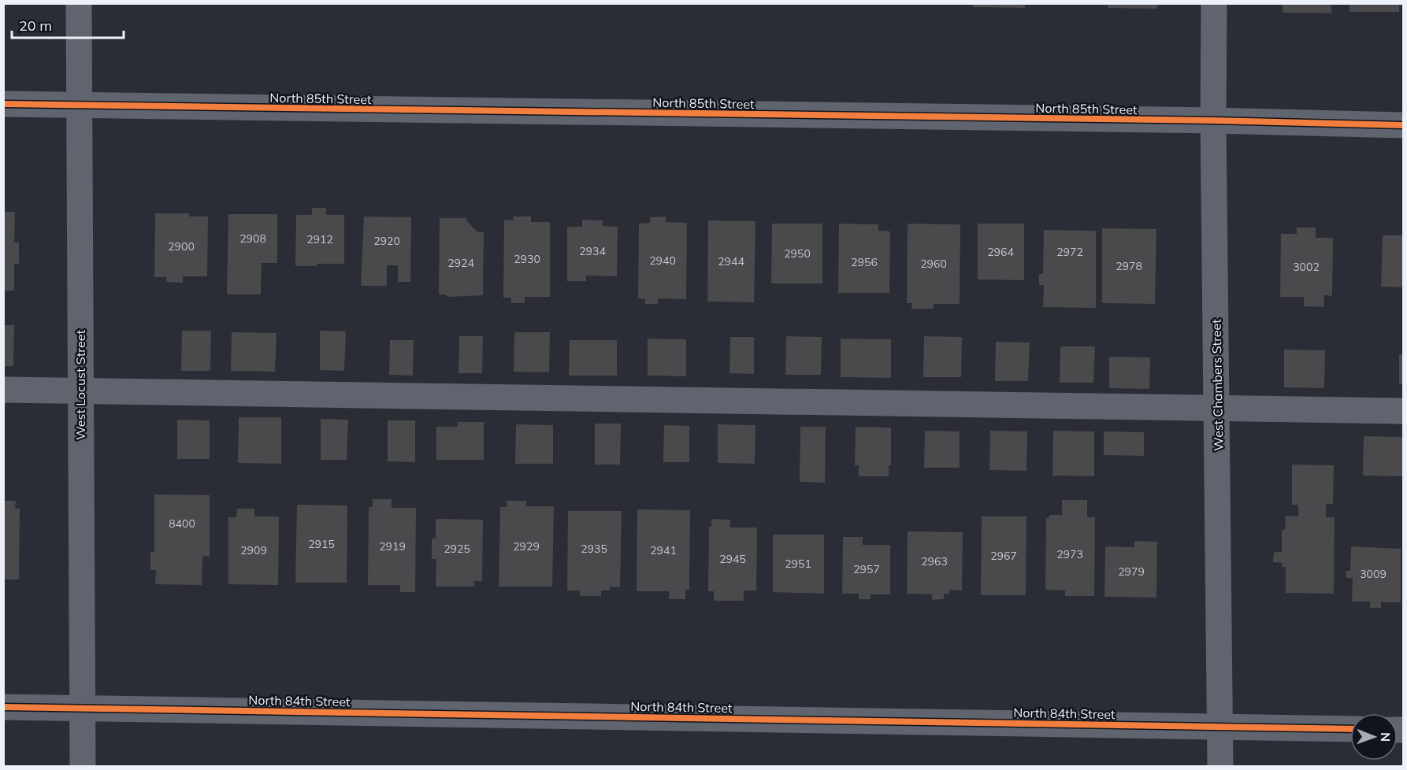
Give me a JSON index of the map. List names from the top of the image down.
{
  "streets": {
    "street": [
      "North 85th Street",
      "West Locust Street",
      "West Chambers Street",
      "North 84th Street"
    ]
  },
  "crossings": [
    ["North 85th Street", "West Locust Street"],
    ["North 85th Street", "West Chambers Street"],
    ["West Locust Street", "North 84th Street"],
    ["West Chambers Street", "North 84th Street"]
  ],
  "house_numbers": [
    "2908",
    "2912",
    "2920",
    "2900",
    "2934",
    "2964",
    "2972",
    "2950",
    "2930",
    "2940",
    "2944",
    "2956",
    "2924",
    "2960",
    "2978",
    "3002",
    "8400",
    "2915",
    "2919",
    "2929",
    "2925",
    "2935",
    "2909",
    "2941",
    "2973",
    "2967",
    "2945",
    "2963",
    "2951",
    "2957",
    "2979",
    "3009"
  ],
  "scale_bar": "20 m",
  "north": "right"
}
